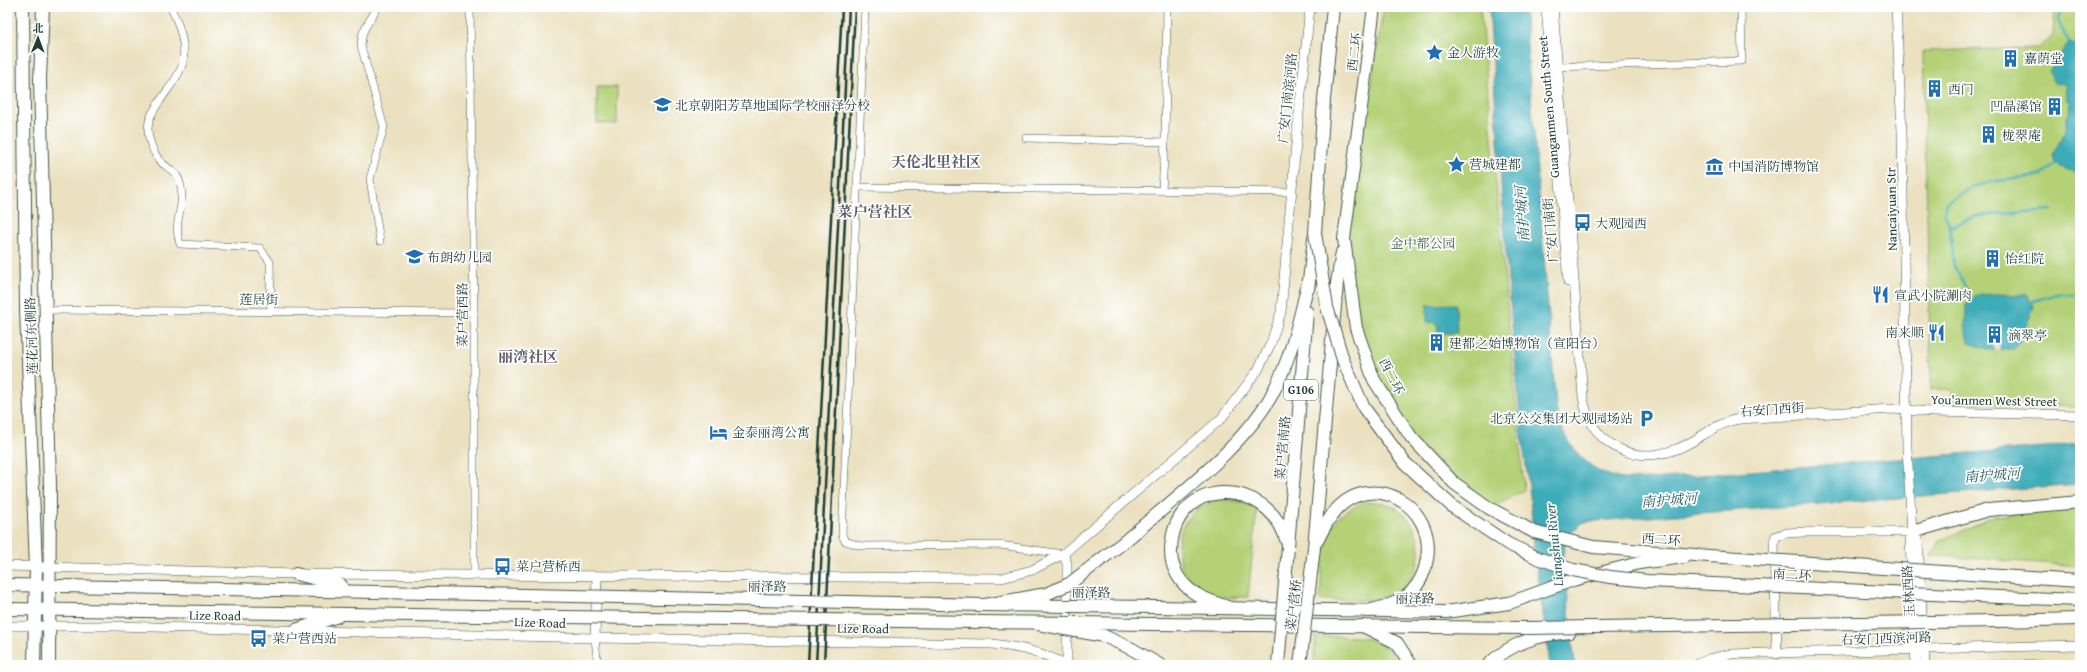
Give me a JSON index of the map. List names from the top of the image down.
{
  "streets": {
    "main road": [
      "西二环",
      "莲花河东侧路",
      "G106",
      "菜户营南路",
      "南二环",
      "丽泽路",
      "菜户营桥",
      "Lize Road"
    ],
    "street": [
      "广安门南滨河路",
      "Guanganmen South Street",
      "Nancaiyuan Str",
      "莲居街",
      "菜户营西路",
      "You'anmen West Street",
      "右安门西街",
      "玉林西路",
      "右安门西滨河路"
    ]
  },
  "crossings": [
    ["西二环", "G106"],
    ["西二环", "菜户营南路"],
    ["西二环", "南二环"],
    ["西二环", "丽泽路"],
    ["Guanganmen South Street", "右安门西街"],
    ["Nancaiyuan Str", "You'anmen West Street"],
    ["Nancaiyuan Str", "右安门西街"],
    ["Nancaiyuan Str", "玉林西路"],
    ["莲居街", "菜户营西路"],
    ["莲居街", "莲花河东侧路"],
    ["莲花河东侧路", "Lize Road"],
    ["G106", "菜户营桥"],
    ["You'anmen West Street", "右安门西街"],
    ["You'anmen West Street", "玉林西路"],
    ["右安门西街", "玉林西路"],
    ["南二环", "丽泽路"],
    ["丽泽路", "Lize Road"],
    ["玉林西路", "右安门西滨河路"]
  ],
  "districts": ["天伦北里社区", "菜户营社区", "丽湾社区"],
  "water": ["南护城河", "Liangshui River"],
  "parks": ["金中都公园"],
  "places": {
    "place": ["金人游牧", "营城建都"],
    "building": [
      "嘉荫堂",
      "西门",
      "凹晶溪馆",
      "栊翠庵",
      "怡红院",
      "滴翠亭",
      "建都之始博物馆（宣阳台）"
    ],
    "school or university": ["北京朝阳芳草地国际学校丽泽分校", "布朗幼儿园"],
    "museum": ["中国消防博物馆"],
    "bus stop": ["大观园西", "菜户营桥西", "菜户营西站"],
    "restaurant": ["宣武小院涮肉", "南来顺"],
    "parking": ["北京公交集团大观园场站"],
    "hotel": ["金泰丽湾公寓"]
  },
  "north": "top"
}
